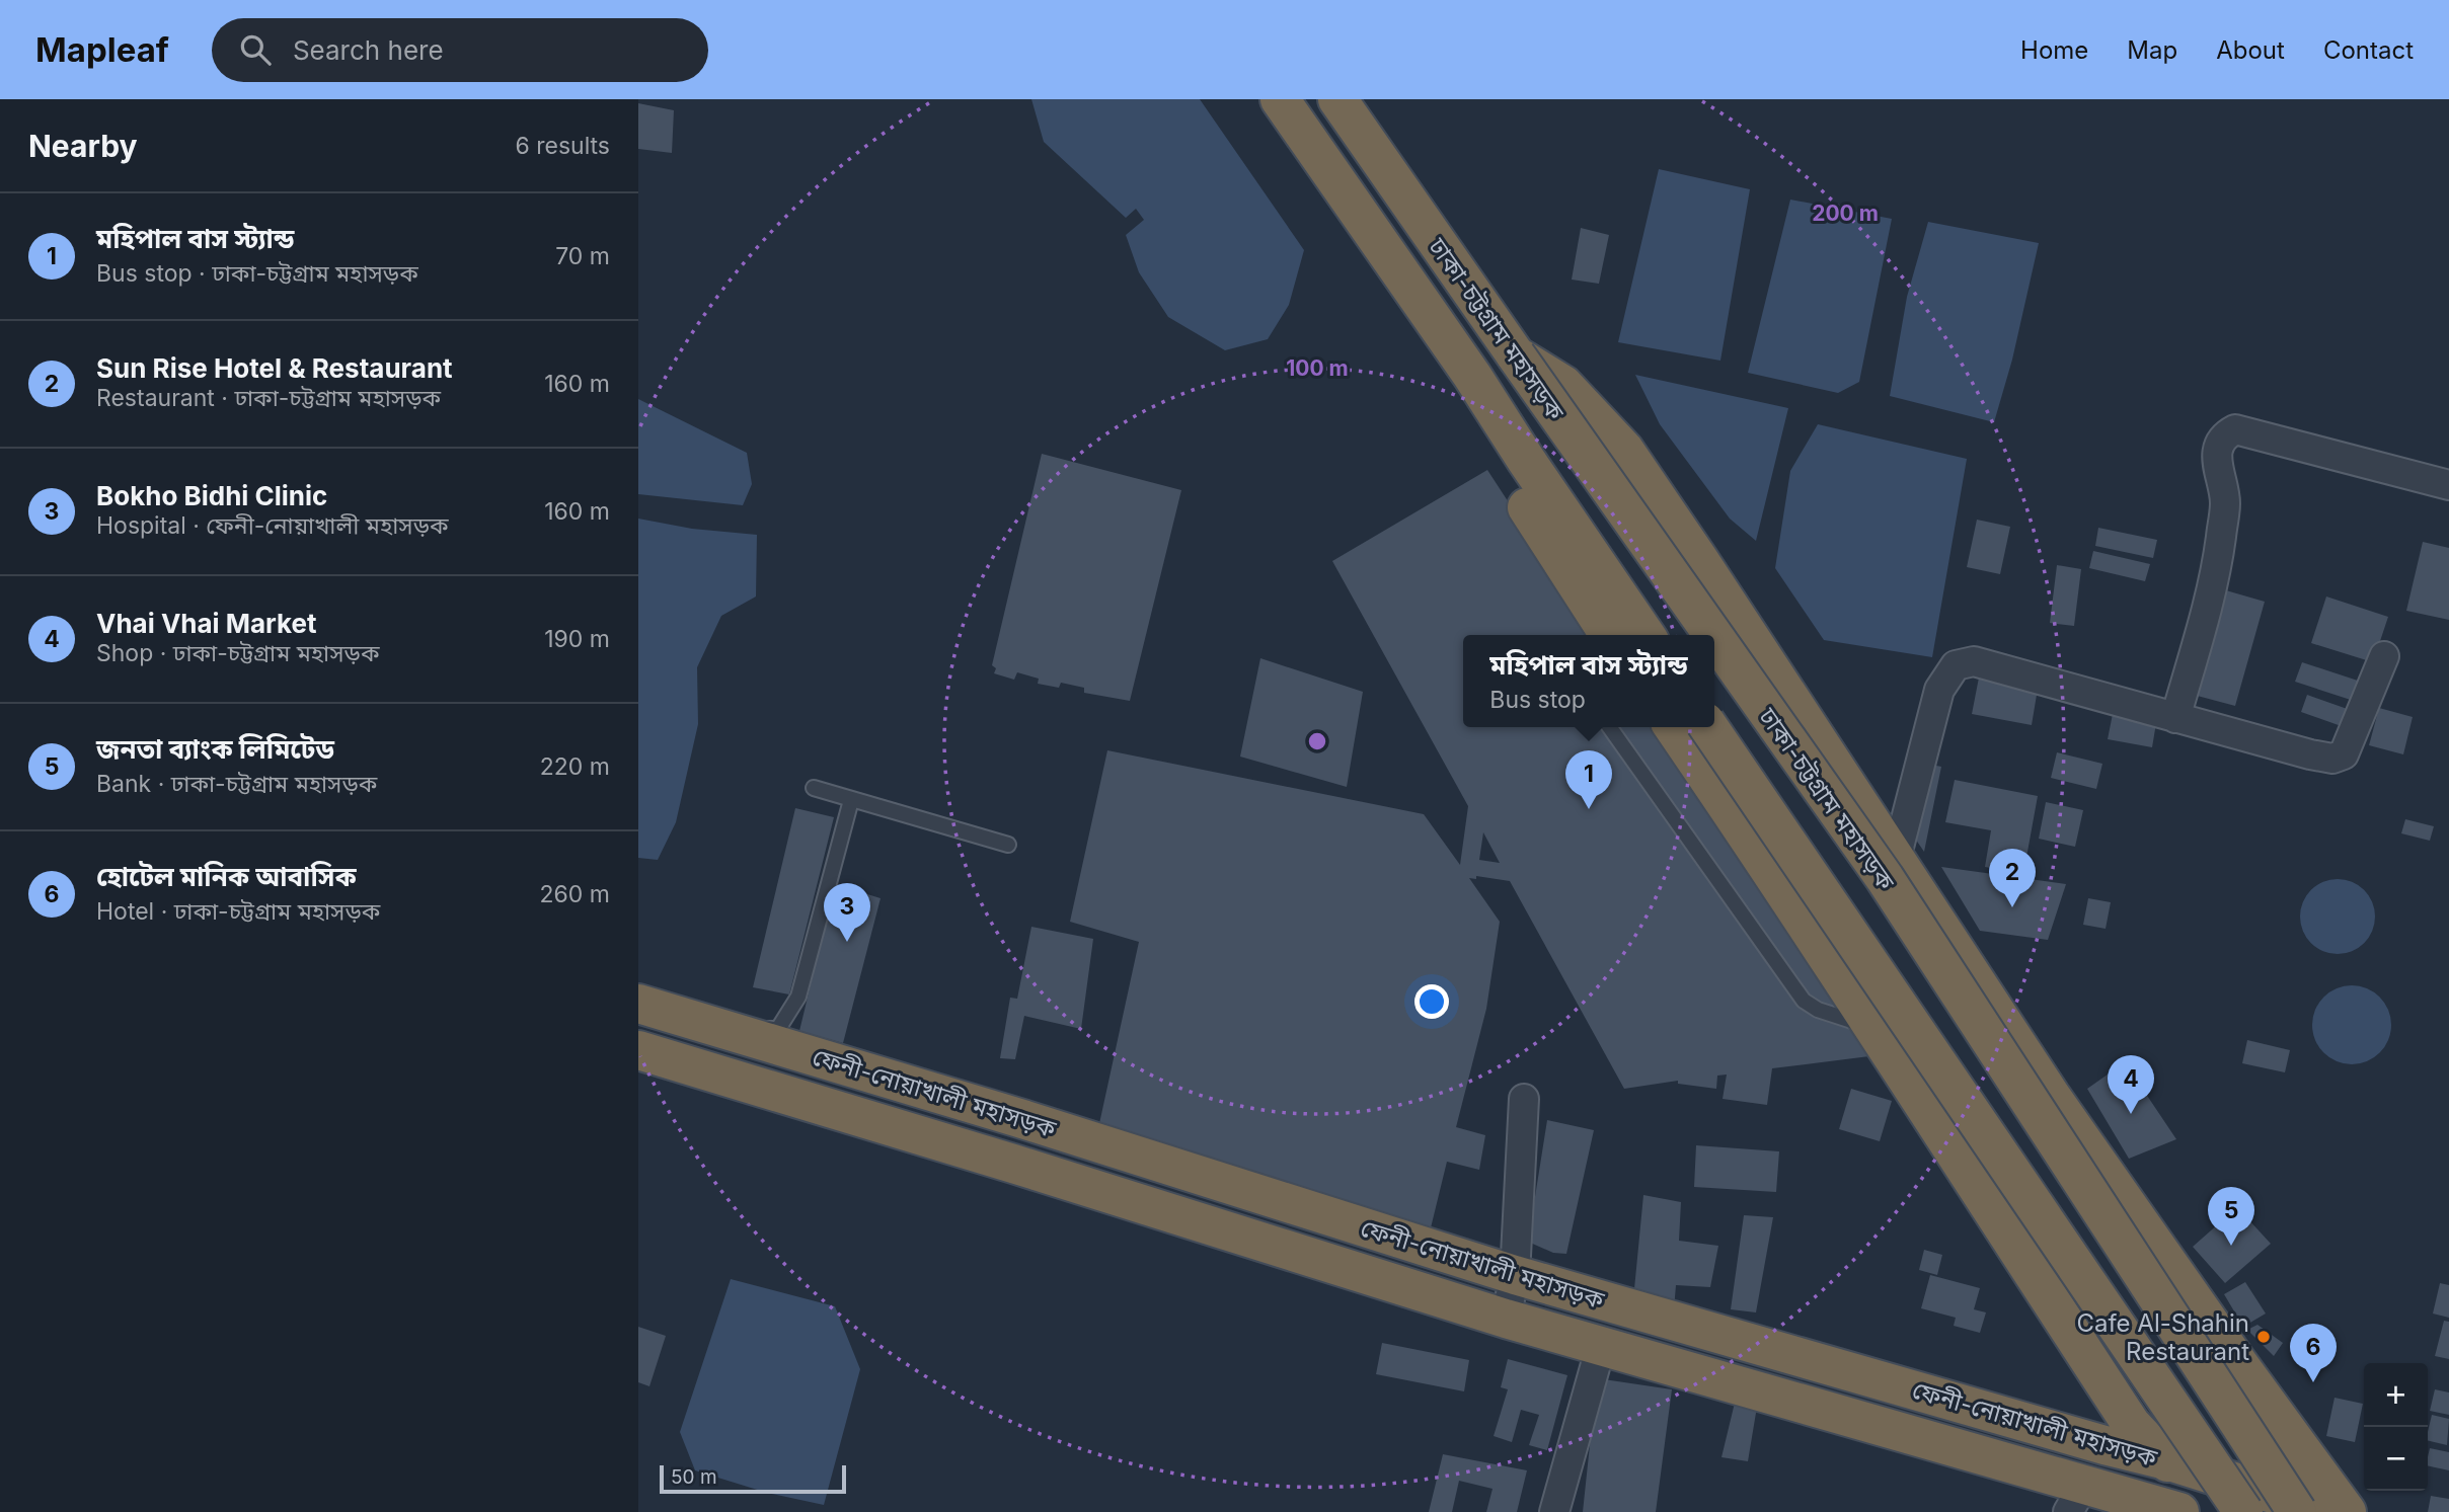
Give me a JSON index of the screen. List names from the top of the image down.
{
  "streets": {
    "highway": ["ঢাকা-চট্টগ্রাম মহাসড়ক", "ফেনী-নোয়াখালী মহাসড়ক"]
  },
  "places": ["Cafe Al-Shahin Restaurant"],
  "scale_bar": "50 m",
  "page": {
    "header": "Mapleaf",
    "search": "Search here",
    "nav": [
      "Home",
      "Map",
      "About",
      "Contact"
    ],
    "heading": ["Nearby", "6 results"],
    "list": [
      {
        "mark": "1",
        "name": "মহিপাল বাস স্ট্যান্ড",
        "note": "Bus stop · ঢাকা-চট্টগ্রাম মহাসড়ক",
        "value": "70 m"
      },
      {
        "mark": "2",
        "name": "Sun Rise Hotel & Restaurant",
        "note": "Restaurant · ঢাকা-চট্টগ্রাম মহাসড়ক",
        "value": "160 m"
      },
      {
        "mark": "3",
        "name": "Bokho Bidhi Clinic",
        "note": "Hospital · ফেনী-নোয়াখালী মহাসড়ক",
        "value": "160 m"
      },
      {
        "mark": "4",
        "name": "Vhai Vhai Market",
        "note": "Shop · ঢাকা-চট্টগ্রাম মহাসড়ক",
        "value": "190 m"
      },
      {
        "mark": "5",
        "name": "জনতা ব্যাংক লিমিটেড",
        "note": "Bank · ঢাকা-চট্টগ্রাম মহাসড়ক",
        "value": "220 m"
      },
      {
        "mark": "6",
        "name": "হোটেল মানিক আবাসিক",
        "note": "Hotel · ঢাকা-চট্টগ্রাম মহাসড়ক",
        "value": "260 m"
      }
    ],
    "popup": ["মহিপাল বাস স্ট্যান্ড", "Bus stop"],
    "pins": [
      "1",
      "2",
      "3",
      "4",
      "5",
      "6"
    ],
    "map_buttons": ["+", "−"],
    "scale": "50 m"
  },
  "rings": ["200 m", "100 m"]
}
